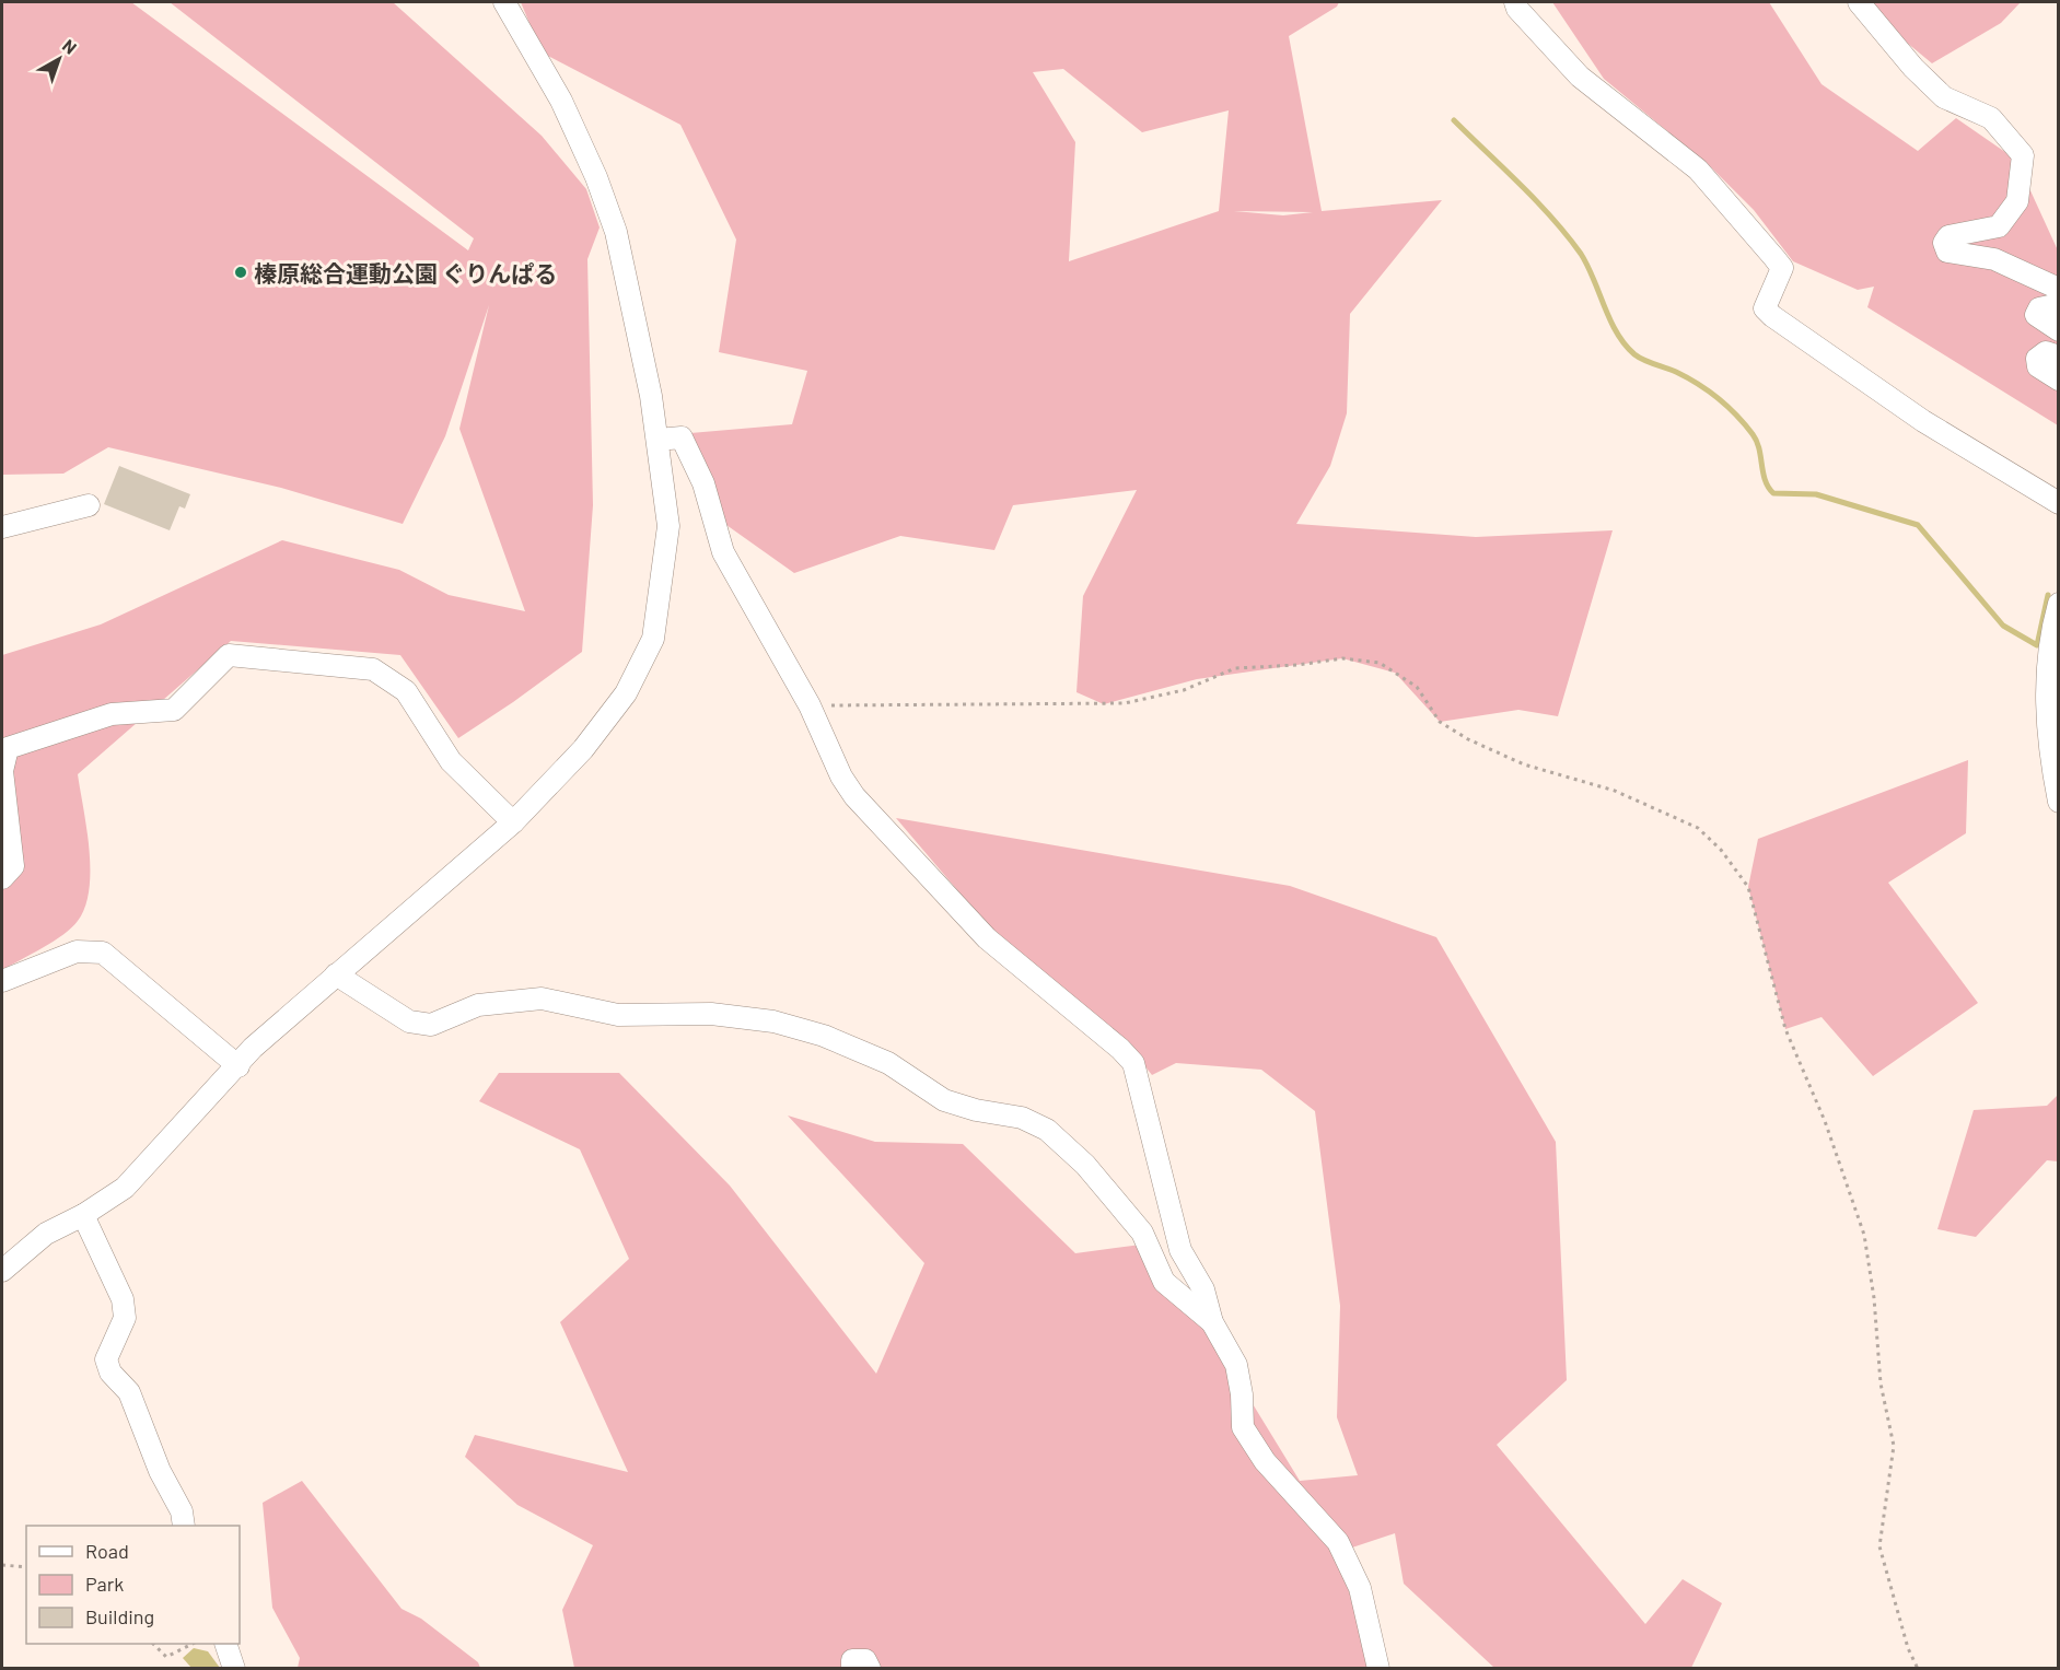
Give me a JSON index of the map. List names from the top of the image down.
{
  "places": ["榛原総合運動公園 ぐりんぱる"],
  "legend": ["Road", "Park", "Building"],
  "north": "top right"
}
